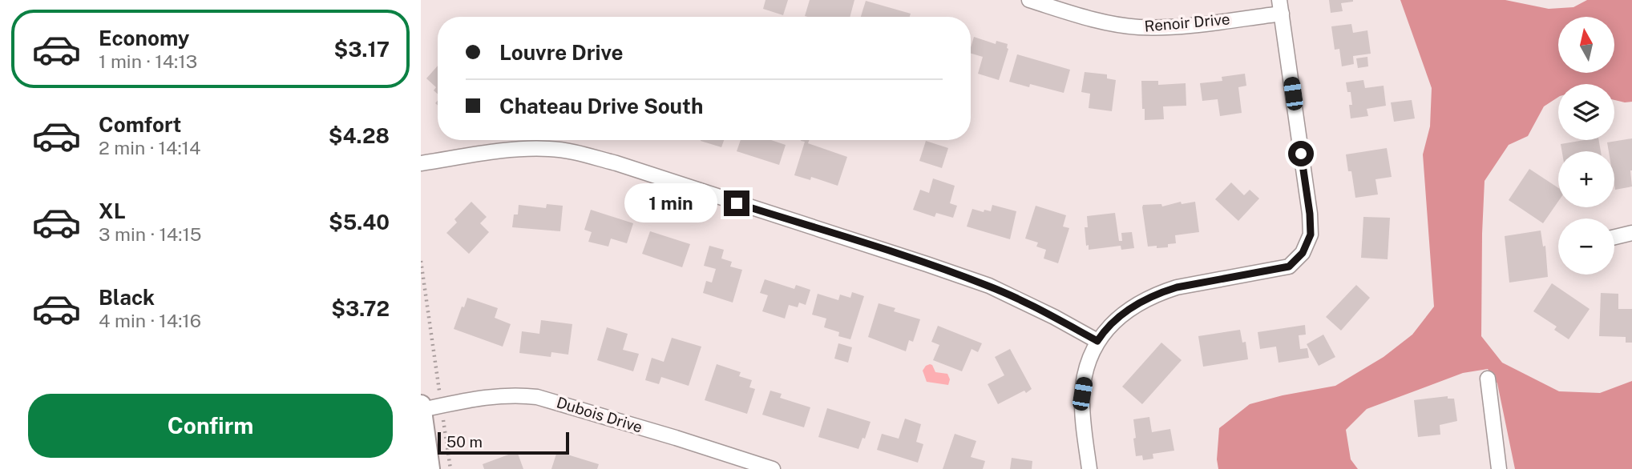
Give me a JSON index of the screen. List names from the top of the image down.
{
  "streets": {
    "street": ["Renoir Drive", "Dubois Drive"]
  },
  "scale_bar": "50 m",
  "north": "top",
  "page": {
    "list": [
      {
        "name": "Economy",
        "note": "1 min · 14:13",
        "value": "$3.17"
      },
      {
        "name": "Comfort",
        "note": "2 min · 14:14",
        "value": "$4.28"
      },
      {
        "name": "XL",
        "note": "3 min · 14:15",
        "value": "$5.40"
      },
      {
        "name": "Black",
        "note": "4 min · 14:16",
        "value": "$3.72"
      }
    ],
    "map_buttons": ["+", "−"],
    "banner": ["Louvre Drive", "Chateau Drive South"],
    "bubble": "1 min",
    "buttons": "Confirm",
    "scale": "50 m"
  }
}
